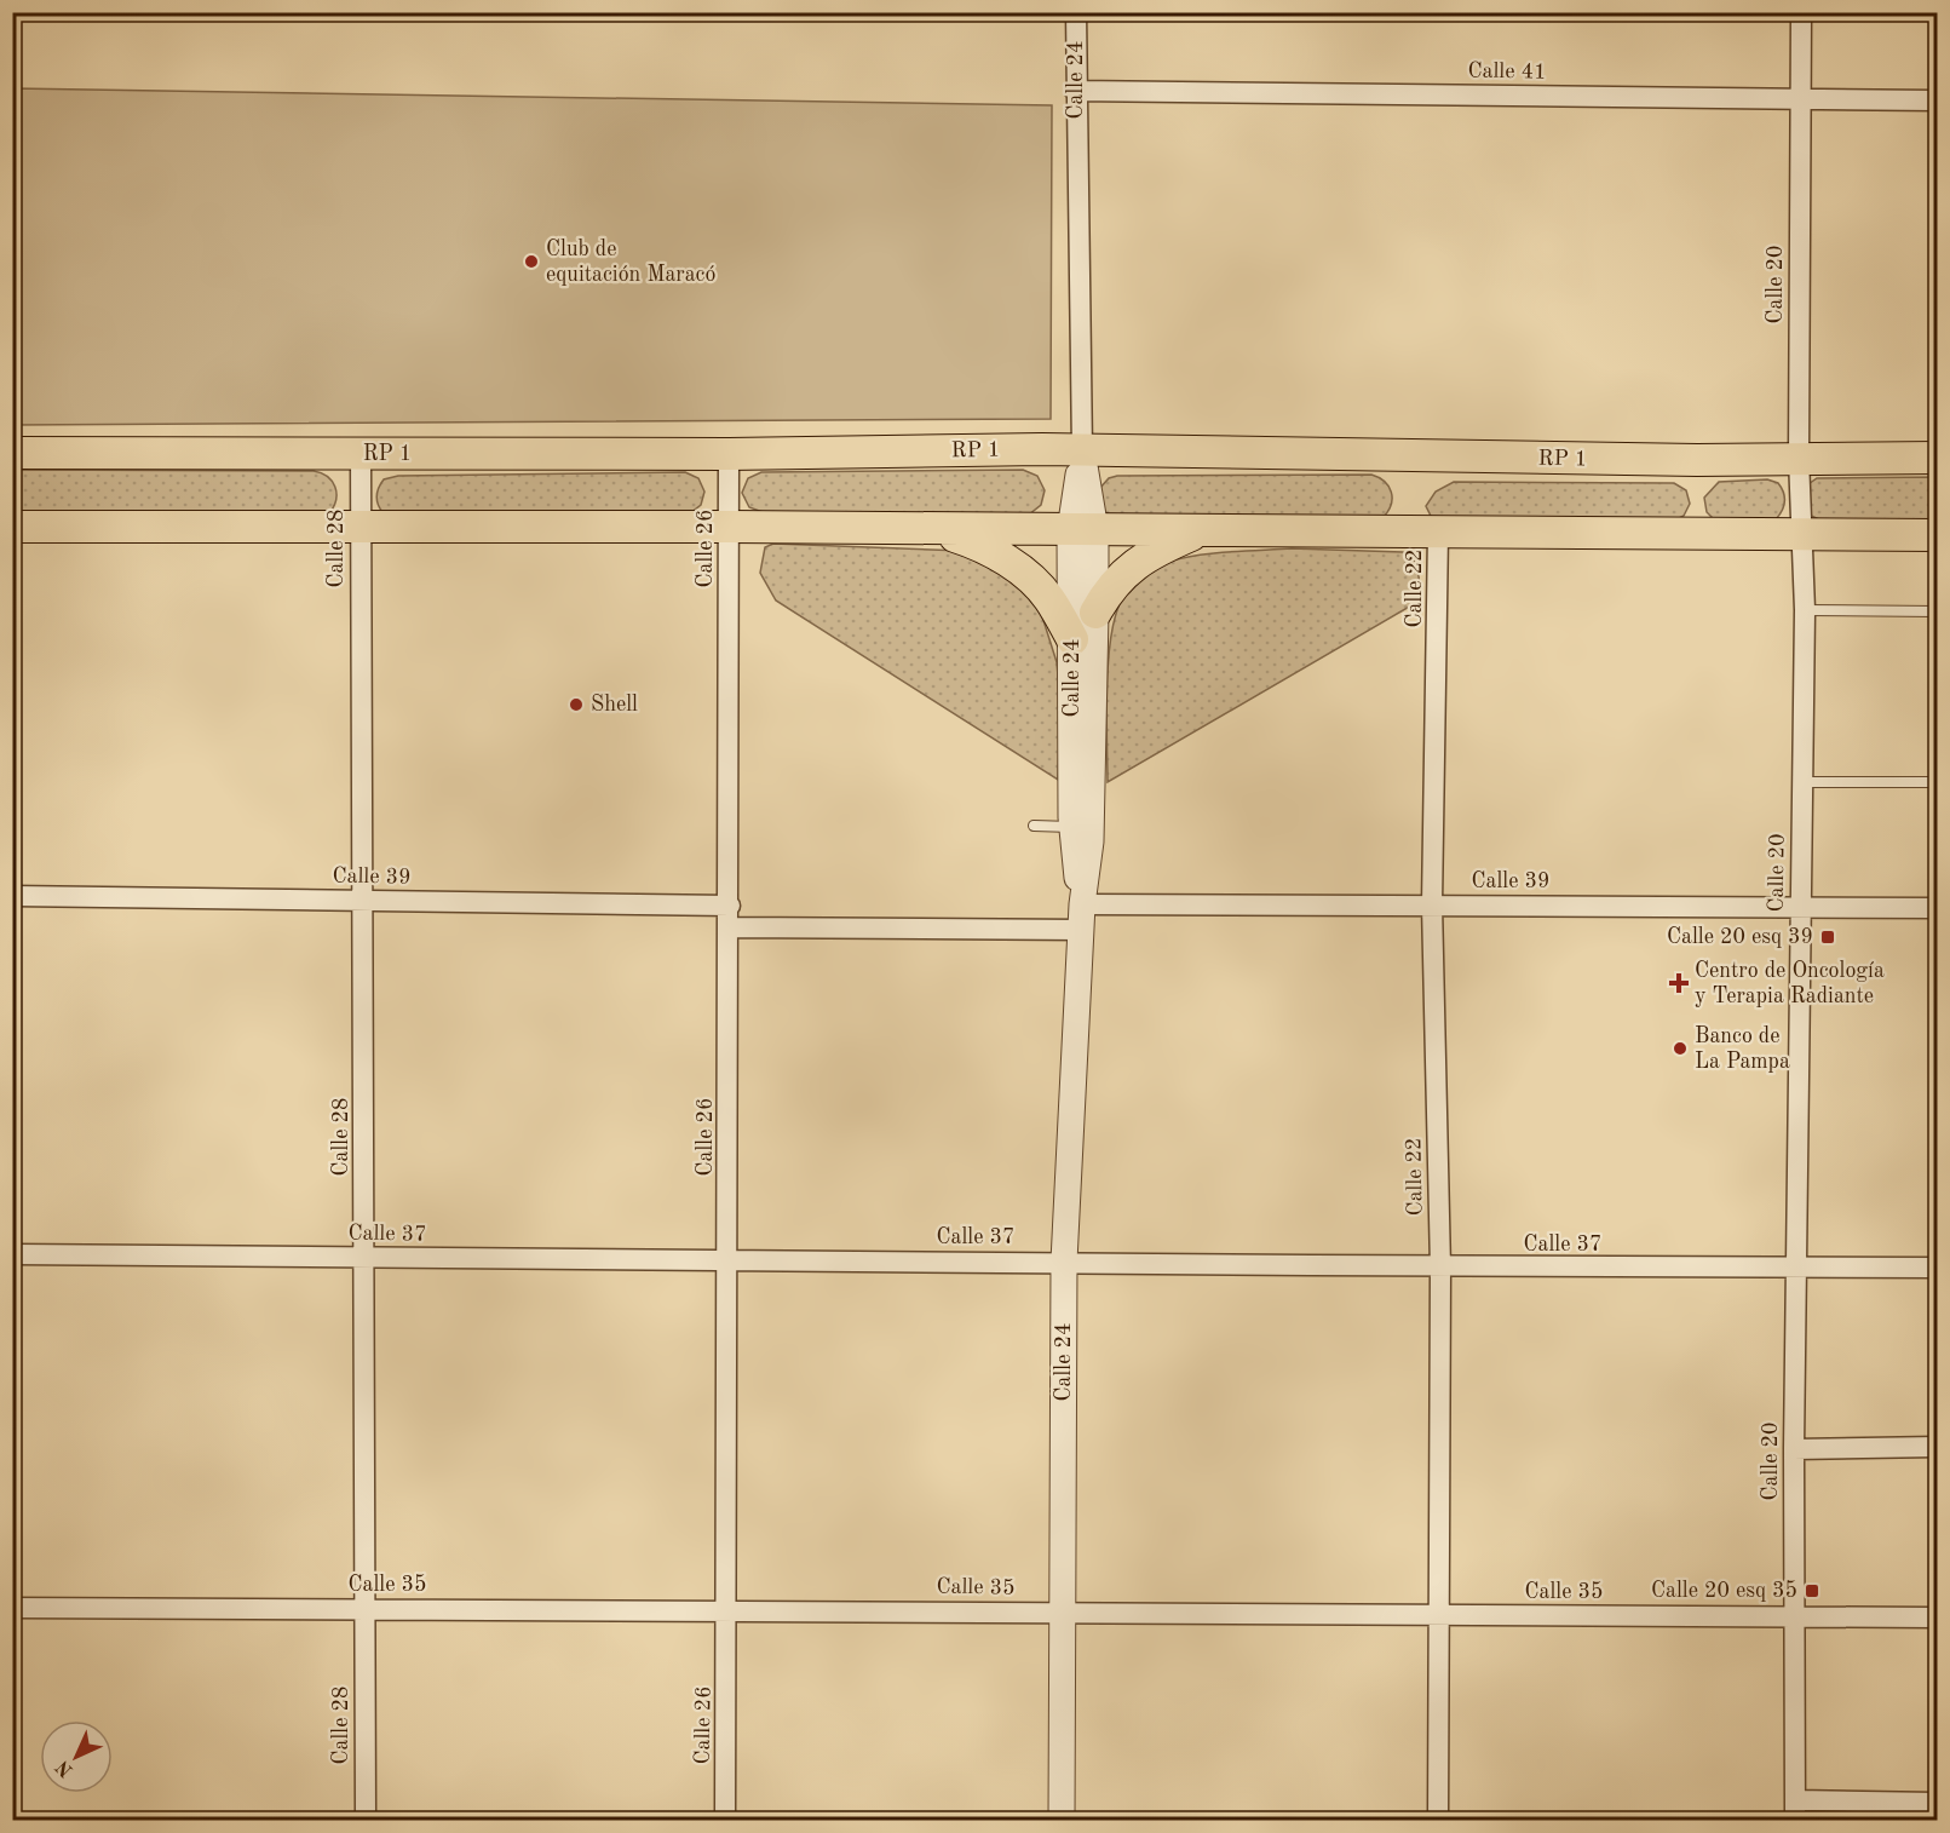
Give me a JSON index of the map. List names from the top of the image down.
{
  "streets": {
    "main road": ["RP 1"],
    "street": [
      "Calle 41",
      "Calle 24",
      "Calle 20",
      "Calle 28",
      "Calle 26",
      "Calle 22",
      "Calle 39",
      "Calle 37",
      "Calle 35"
    ]
  },
  "crossings": [
    ["Calle 41", "Calle 24"],
    ["Calle 41", "Calle 20"],
    ["Calle 24", "RP 1"],
    ["Calle 24", "Calle 39"],
    ["Calle 24", "Calle 37"],
    ["Calle 24", "Calle 35"],
    ["Calle 20", "RP 1"],
    ["Calle 20", "Calle 39"],
    ["Calle 20", "Calle 37"],
    ["Calle 20", "Calle 35"],
    ["RP 1", "Calle 28"],
    ["RP 1", "Calle 26"],
    ["Calle 28", "Calle 39"],
    ["Calle 28", "Calle 37"],
    ["Calle 28", "Calle 35"],
    ["Calle 26", "Calle 39"],
    ["Calle 26", "Calle 37"],
    ["Calle 26", "Calle 35"],
    ["Calle 22", "Calle 39"],
    ["Calle 22", "Calle 37"],
    ["Calle 22", "Calle 35"]
  ],
  "places": {
    "other": ["Club de equitación Maracó", "Shell", "Banco de La Pampa"],
    "transit": ["Calle 20 esq 39", "Calle 20 esq 35"],
    "health": ["Centro de Oncología y Terapia Radiante"]
  },
  "north": "bottom left"
}
